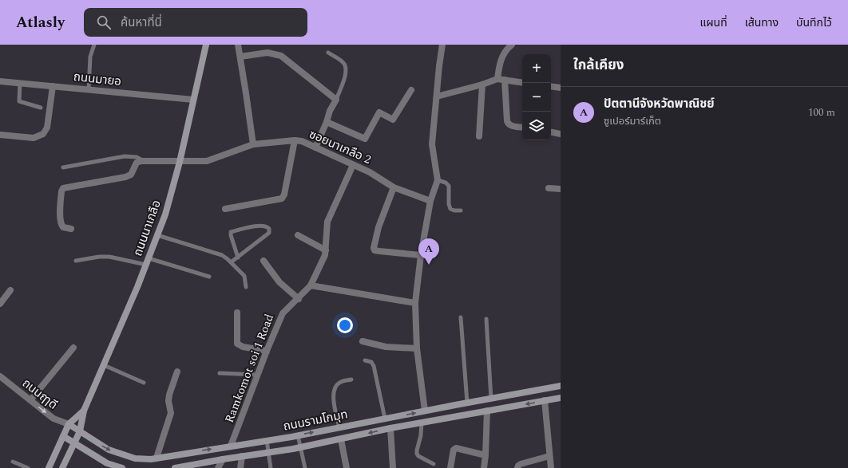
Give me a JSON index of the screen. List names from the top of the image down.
{
  "streets": {
    "main road": ["ถนนนาเกลือ", "ถนนรามโกมุท"],
    "street": [
      "ถนนมายอ",
      "ซอยนาเกลือ 2",
      "Ramkomot soi 1 Road",
      "ถนนฤๅดี"
    ]
  },
  "crossings": [
    ["ถนนมายอ", "ถนนนาเกลือ"],
    ["ซอยนาเกลือ 2", "ถนนนาเกลือ"],
    ["ซอยนาเกลือ 2", "Ramkomot soi 1 Road"],
    ["ถนนนาเกลือ", "ถนนฤๅดี"],
    ["ถนนนาเกลือ", "ถนนรามโกมุท"],
    ["Ramkomot soi 1 Road", "ถนนรามโกมุท"],
    ["ถนนฤๅดี", "ถนนรามโกมุท"]
  ],
  "one_way": ["ถนนฤๅดี"],
  "page": {
    "header": "Atlasly",
    "search": "ค้นหาที่นี่",
    "nav": ["แผนที่", "เส้นทาง", "บันทึกไว้"],
    "heading": "ใกล้เคียง",
    "map_buttons": ["+", "−"],
    "list": [
      {
        "mark": "A",
        "name": "ปัตตานีจังหวัดพาณิชย์",
        "note": "ซูเปอร์มาร์เก็ต",
        "value": "100 m"
      }
    ],
    "pins": "A"
  }
}
